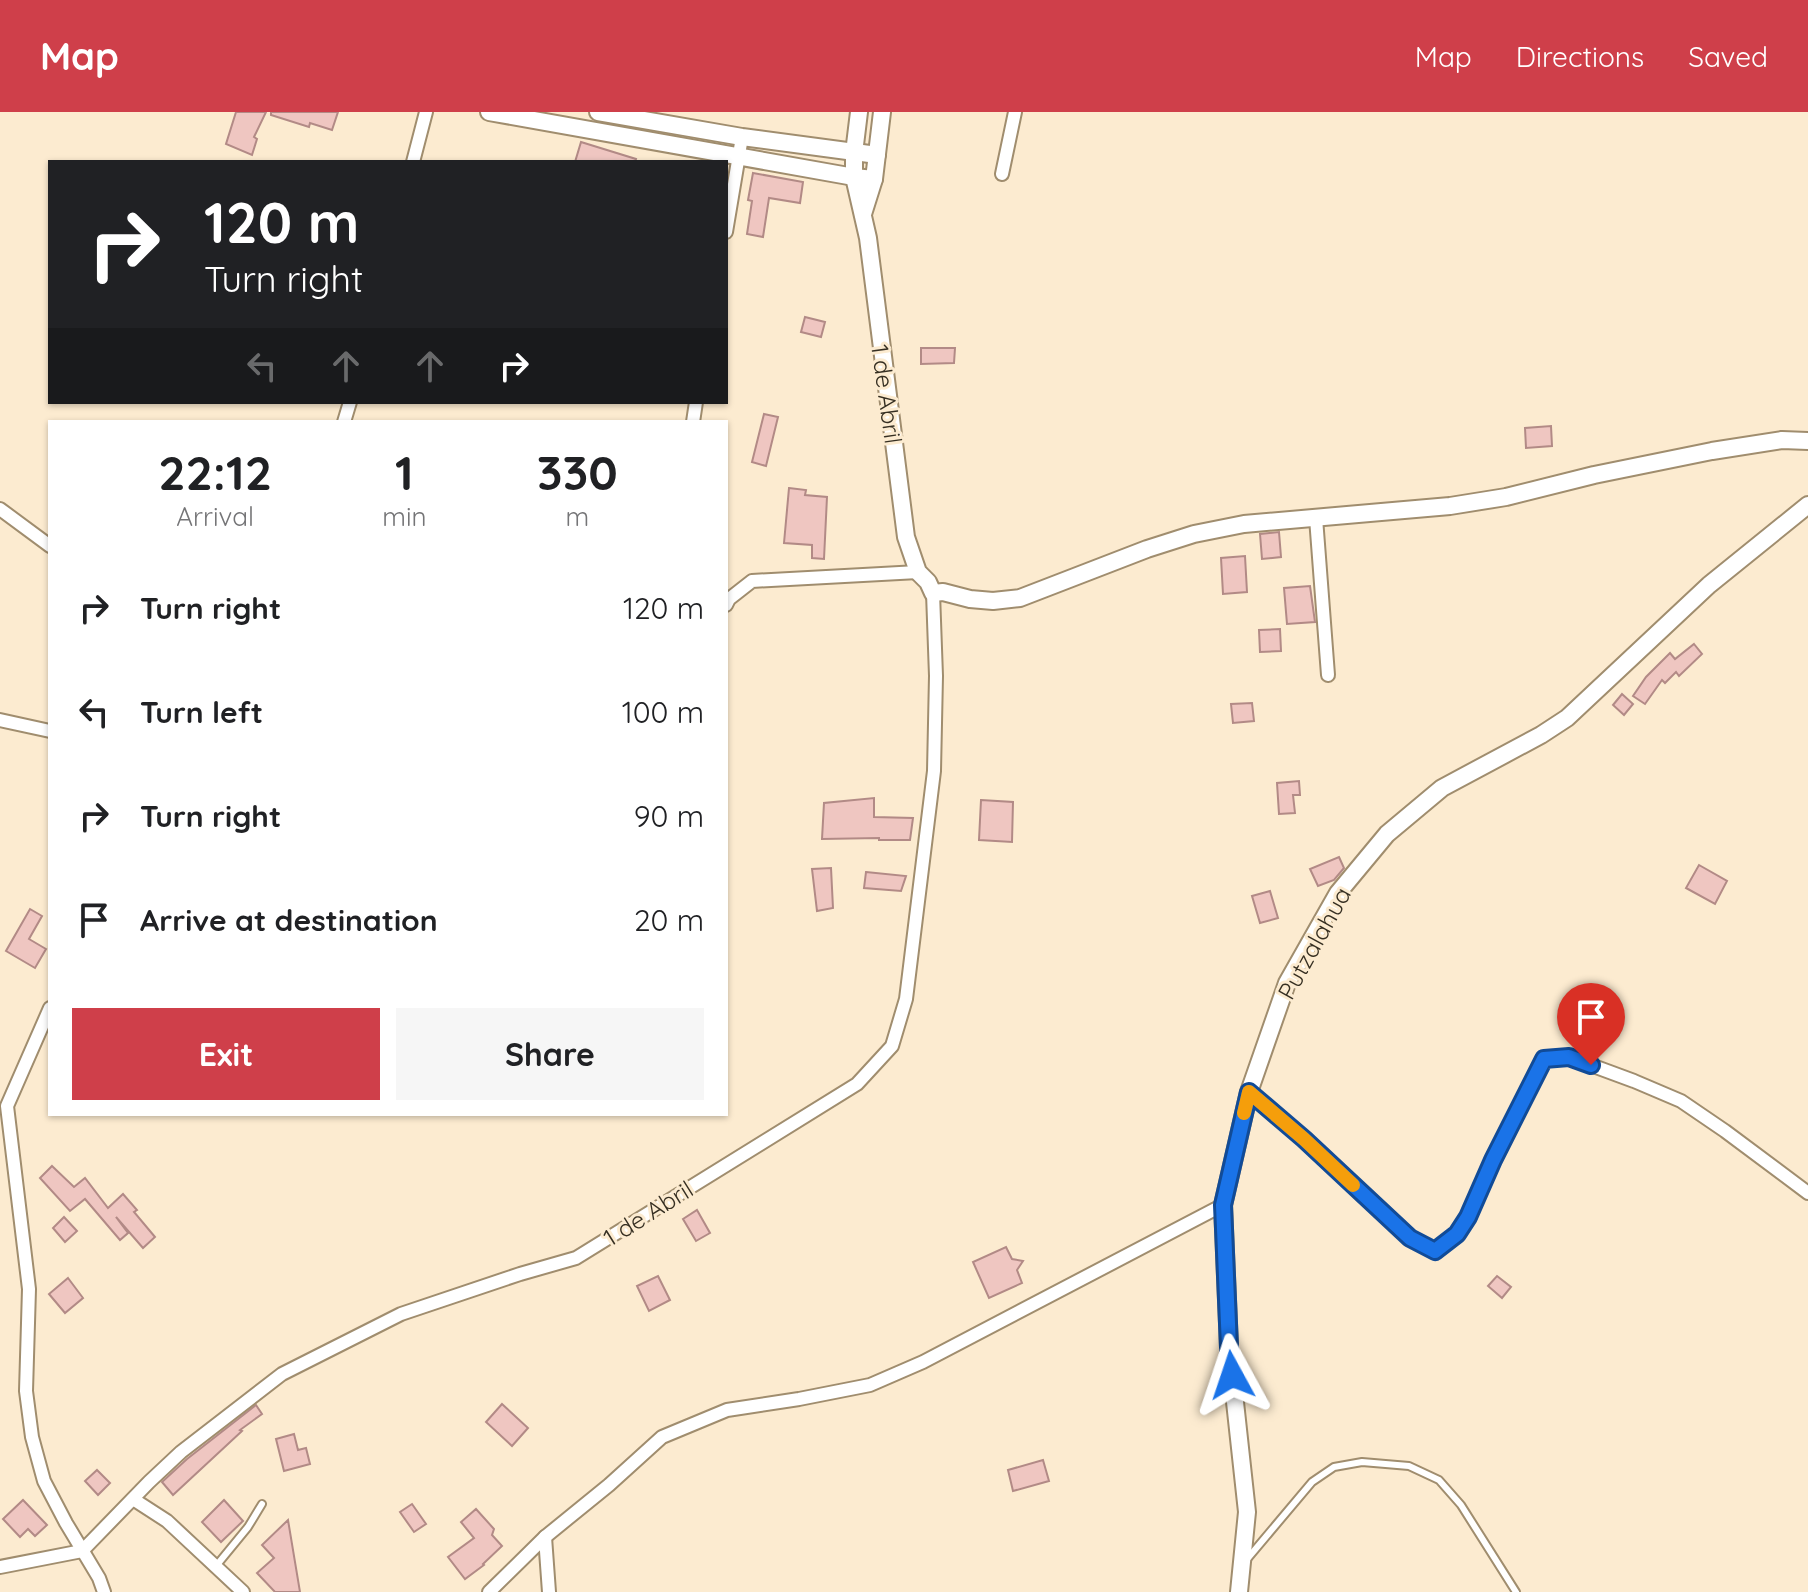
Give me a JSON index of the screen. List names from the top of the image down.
{
  "streets": {
    "street": ["1 de Abril", "Putzalahua"]
  },
  "page": {
    "header": "Map",
    "nav": ["Map", "Directions", "Saved"],
    "turn": ["120 m", "Turn right"],
    "eta": [
      "22:12",
      "Arrival",
      "1",
      "min",
      "330",
      "m"
    ],
    "list": [
      {
        "name": "Turn right",
        "value": "120 m"
      },
      {
        "name": "Turn left",
        "value": "100 m"
      },
      {
        "name": "Turn right",
        "value": "90 m"
      },
      {
        "name": "Arrive at destination",
        "value": "20 m"
      }
    ],
    "buttons": ["Exit", "Share"]
  }
}
